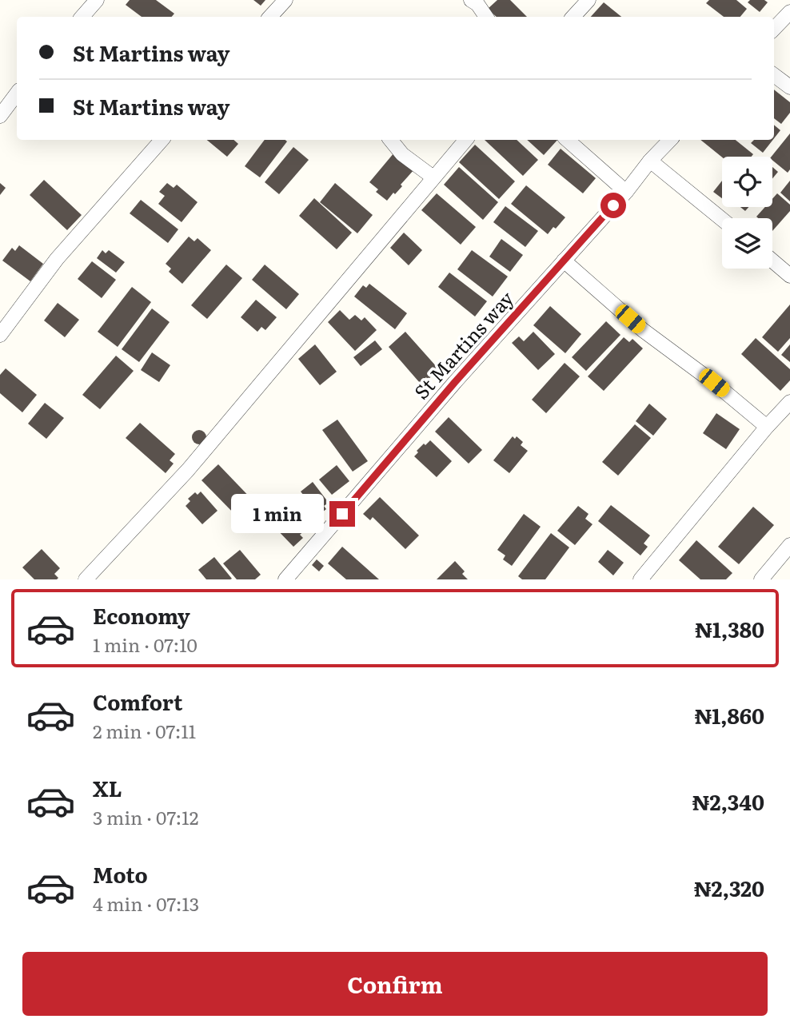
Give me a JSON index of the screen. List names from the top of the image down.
{
  "streets": {
    "street": ["St Martins way"]
  },
  "page": {
    "banner": ["St Martins way", "St Martins way"],
    "bubble": "1 min",
    "list": [
      {
        "name": "Economy",
        "note": "1 min · 07:10",
        "value": "₦1,380"
      },
      {
        "name": "Comfort",
        "note": "2 min · 07:11",
        "value": "₦1,860"
      },
      {
        "name": "XL",
        "note": "3 min · 07:12",
        "value": "₦2,340"
      },
      {
        "name": "Moto",
        "note": "4 min · 07:13",
        "value": "₦2,320"
      }
    ],
    "buttons": "Confirm"
  }
}
